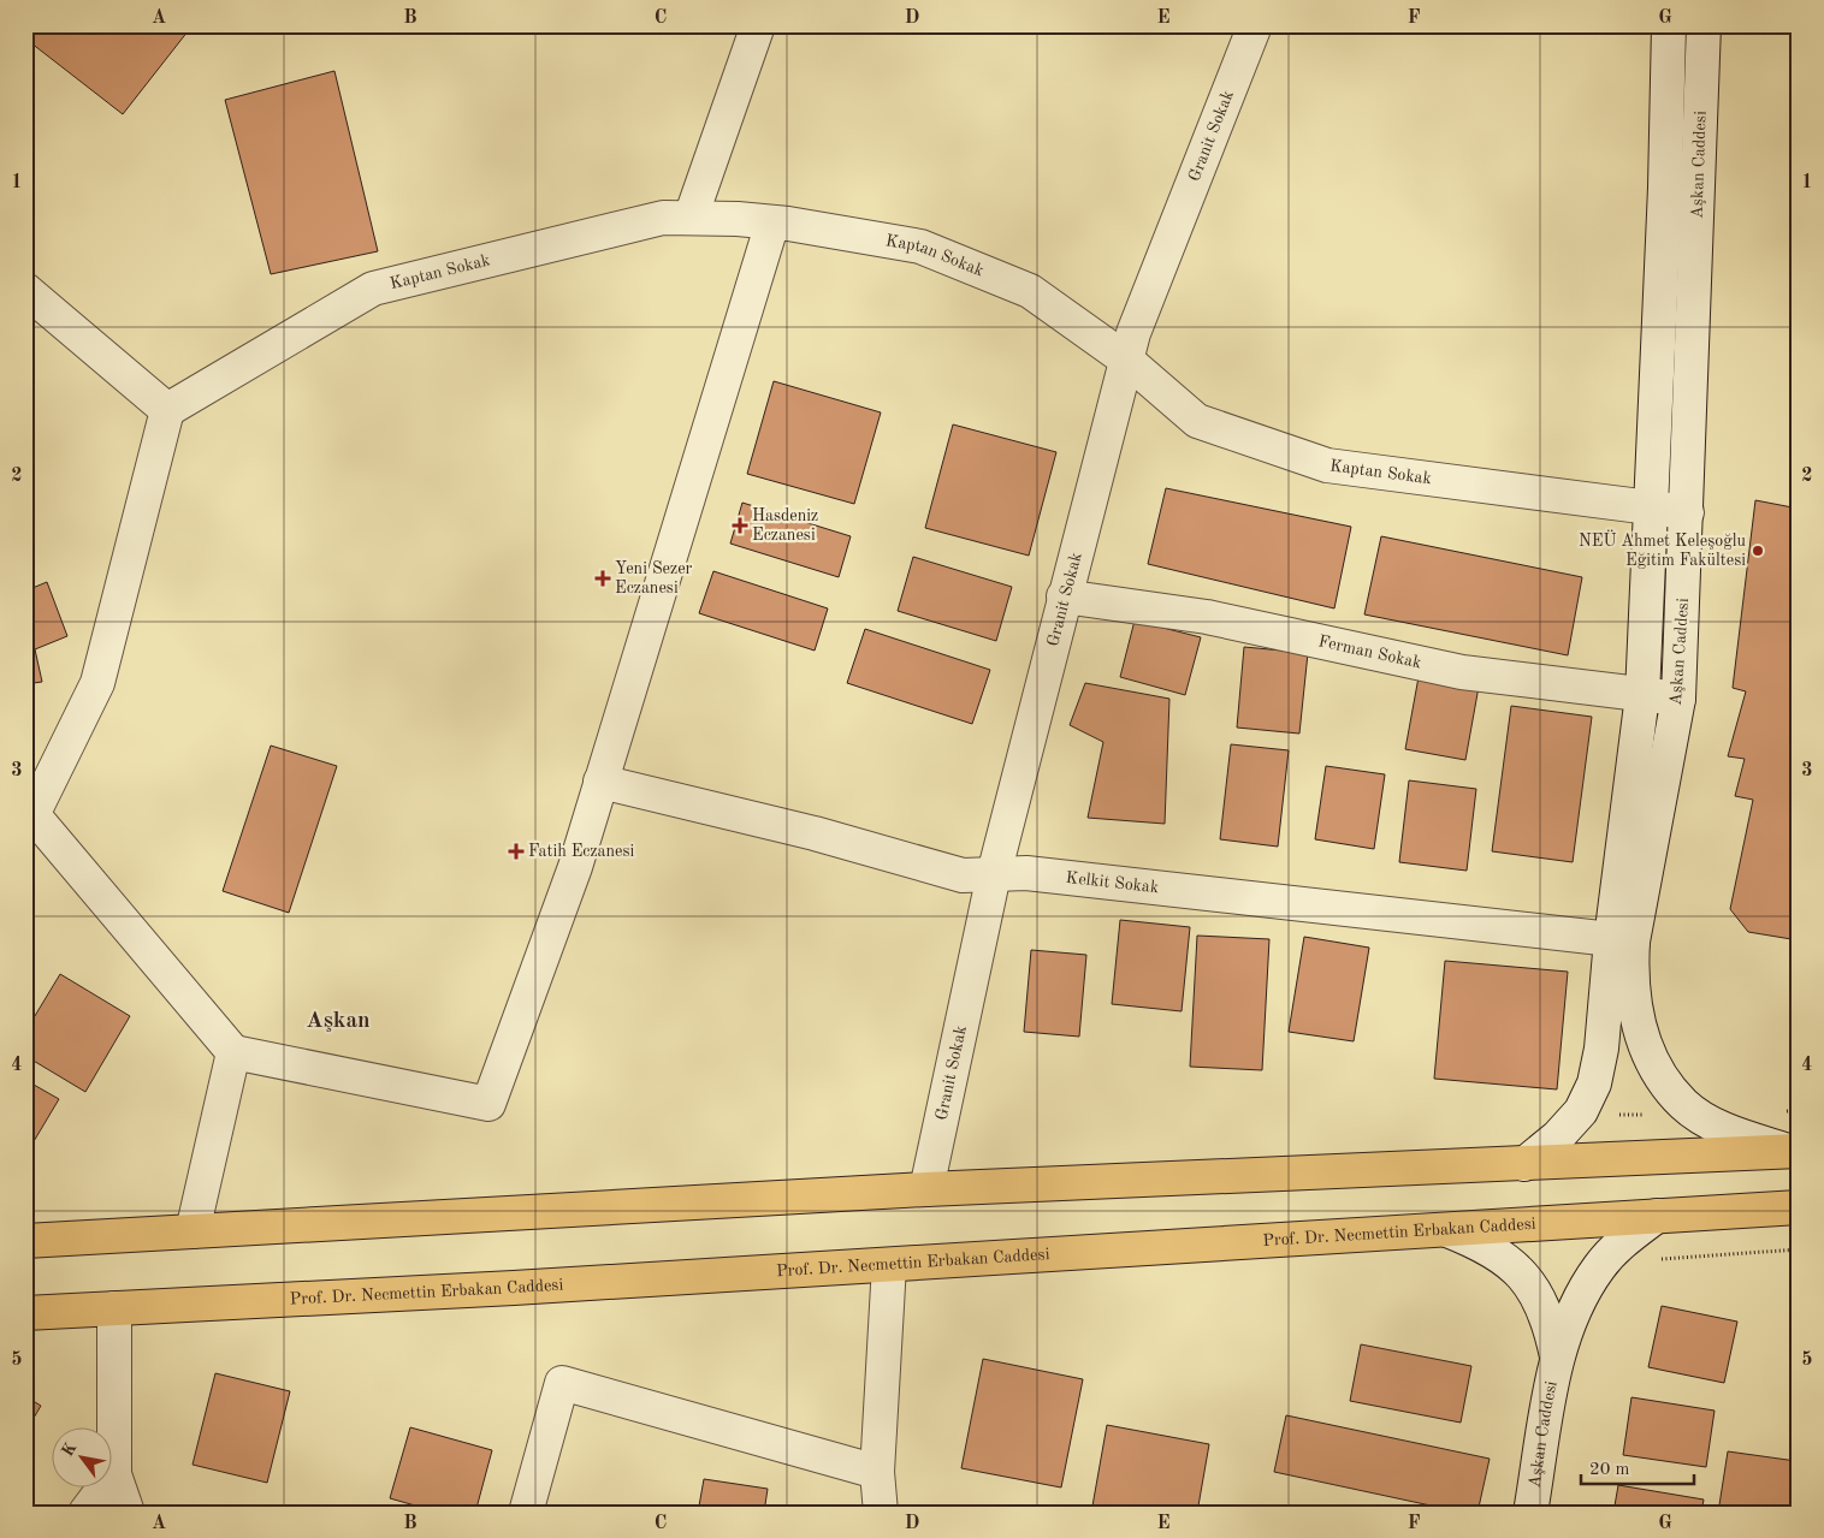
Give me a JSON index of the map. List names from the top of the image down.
{
  "streets": {
    "main road": ["Prof. Dr. Necmettin Erbakan Caddesi"],
    "street": [
      "Granit Sokak",
      "Aşkan Caddesi",
      "Kaptan Sokak",
      "Ferman Sokak",
      "Kelkit Sokak"
    ]
  },
  "crossings": [
    ["Granit Sokak", "Kaptan Sokak"],
    ["Granit Sokak", "Ferman Sokak"],
    ["Granit Sokak", "Kelkit Sokak"],
    ["Aşkan Caddesi", "Kaptan Sokak"],
    ["Aşkan Caddesi", "Ferman Sokak"],
    ["Aşkan Caddesi", "Kelkit Sokak"]
  ],
  "districts": ["Aşkan"],
  "places": {
    "health": ["Hasdeniz Eczanesi", "Yeni Sezer Eczanesi", "Fatih Eczanesi"],
    "other": ["NEÜ Ahmet Keleşoğlu Eğitim Fakültesi"]
  },
  "scale_bar": "20 m",
  "north": "top left",
  "grid": {
    "columns": [
      "A",
      "B",
      "C",
      "D",
      "E",
      "F",
      "G"
    ],
    "rows": [
      "1",
      "2",
      "3",
      "4",
      "5"
    ]
  }
}
